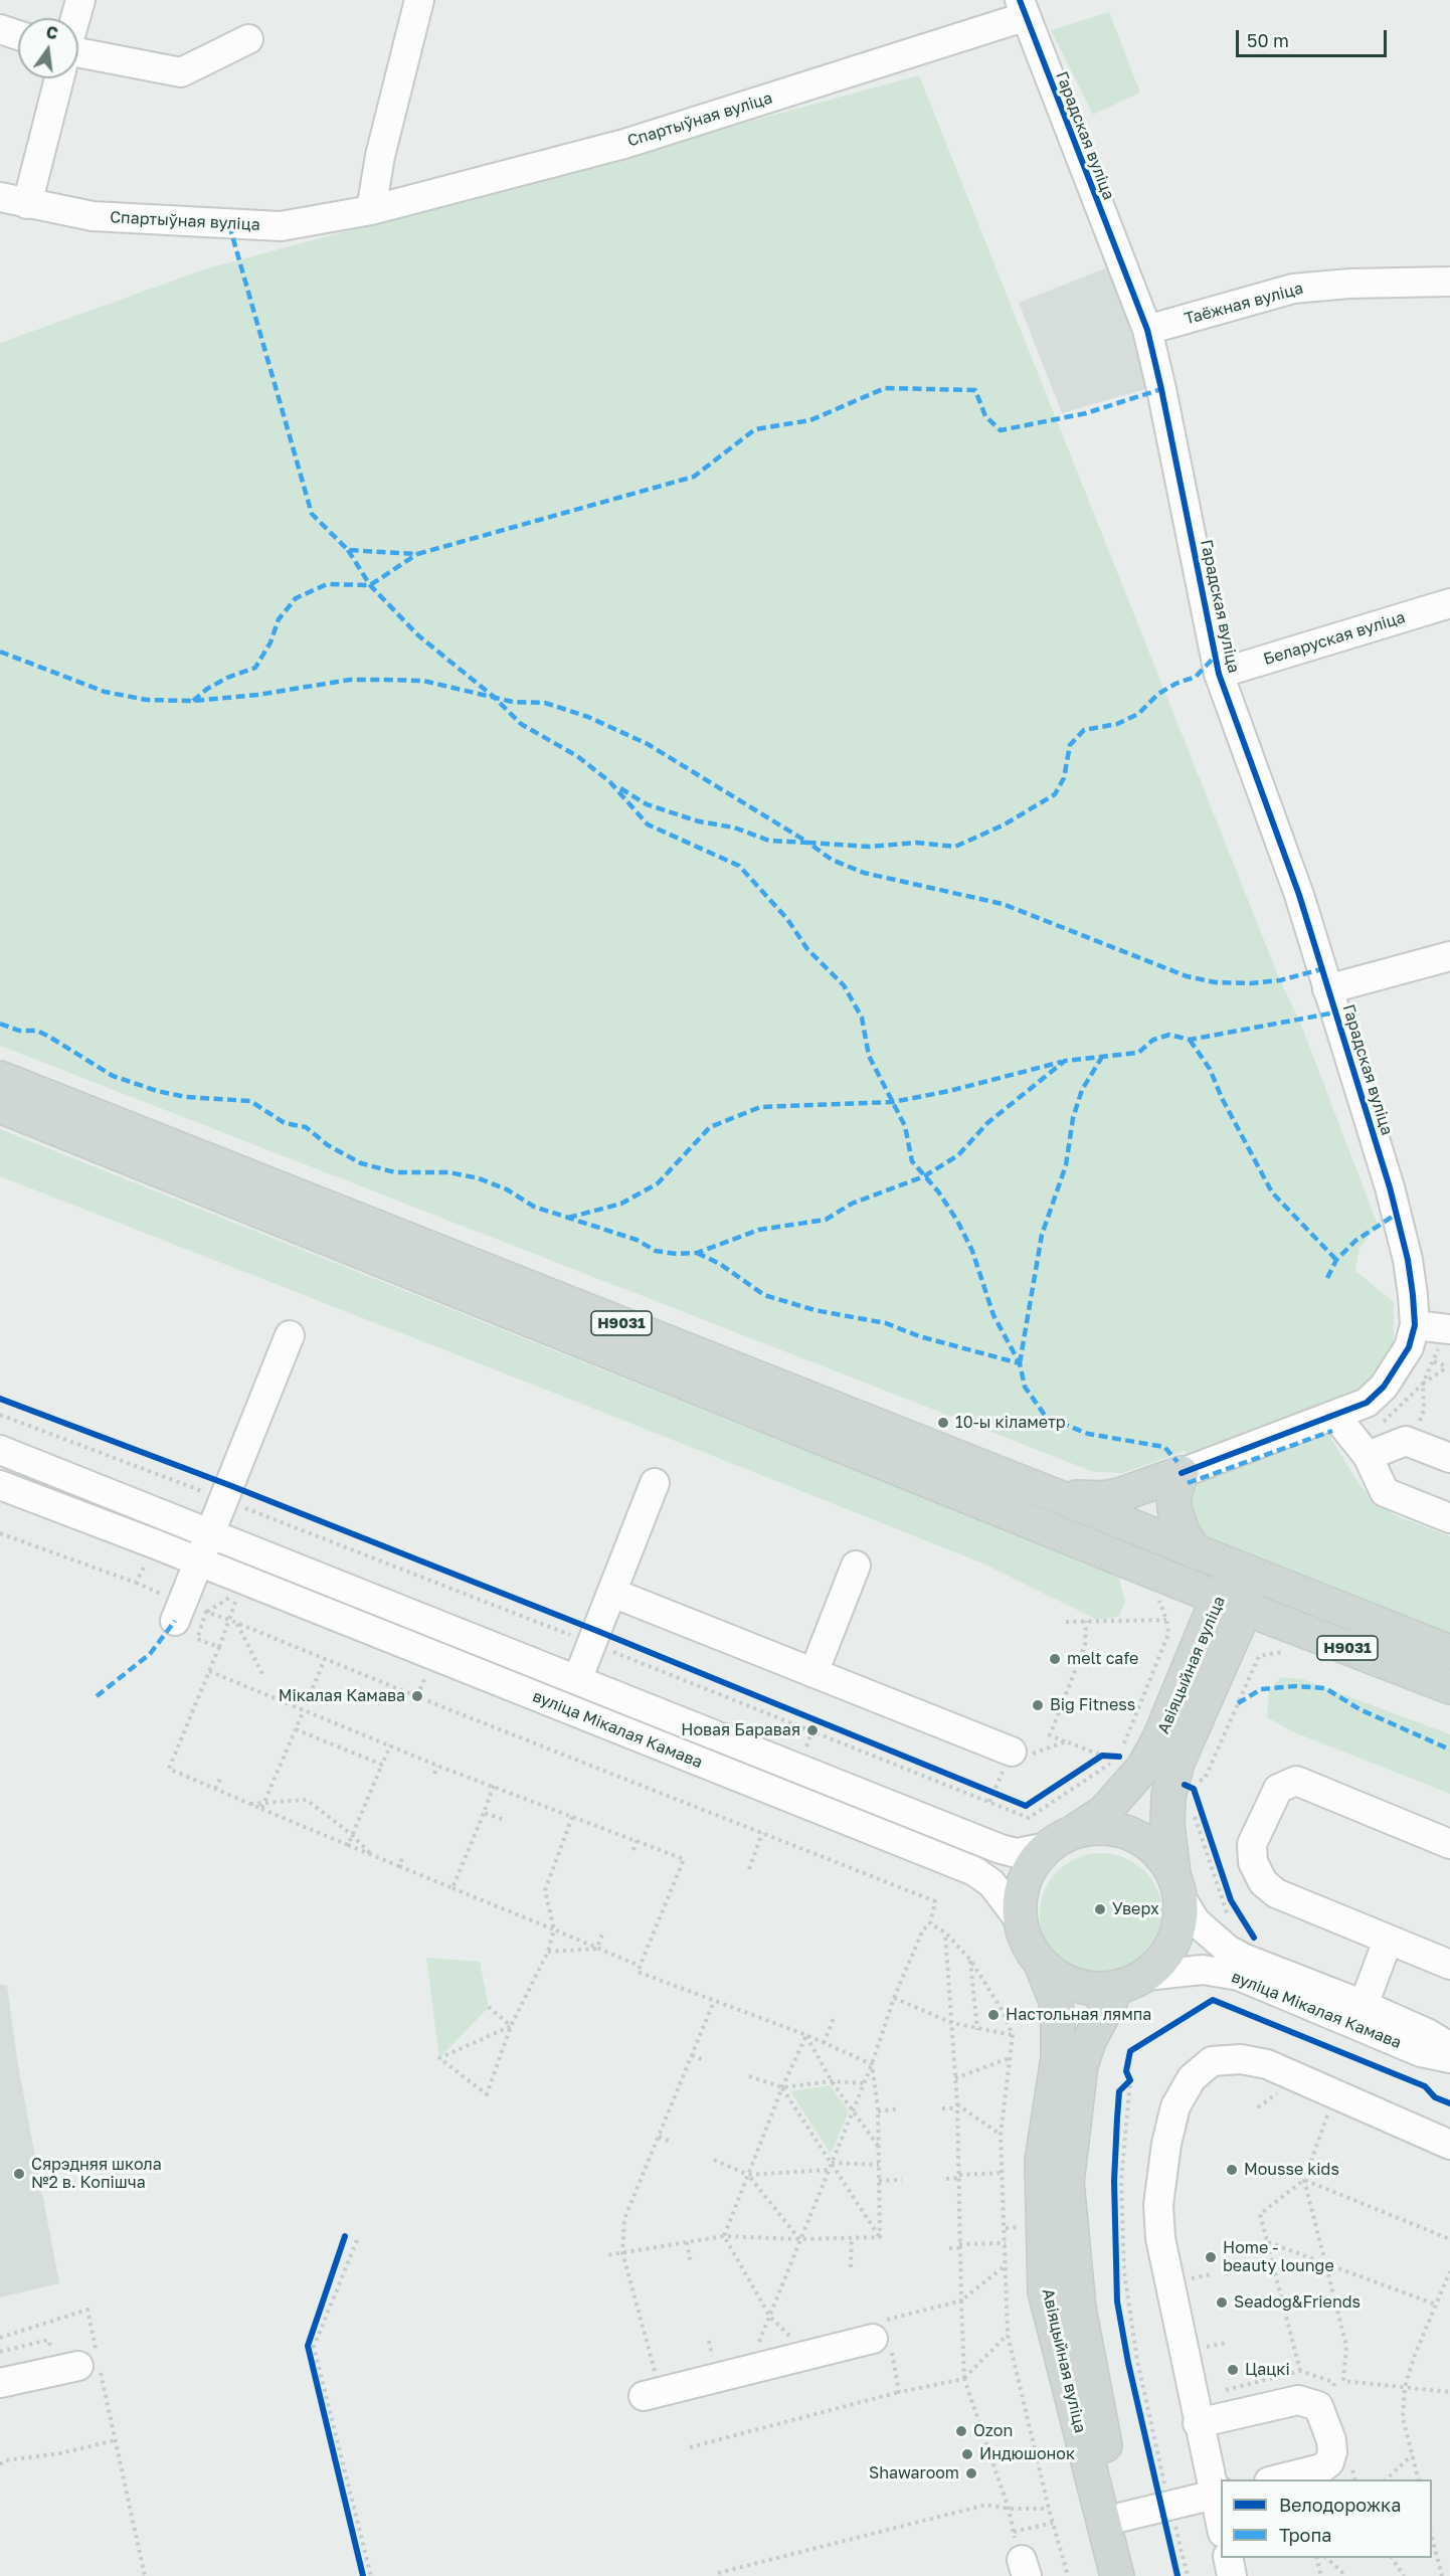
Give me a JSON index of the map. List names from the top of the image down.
{
  "streets": {
    "main road": ["Н9031", "Авіяцыйная вуліца"],
    "street": [
      "Спартыўная вуліца",
      "Гарадская вуліца",
      "Таёжная вуліца",
      "Беларуская вуліца",
      "вуліца Мікалая Камава"
    ]
  },
  "crossings": [
    ["Спартыўная вуліца", "Гарадская вуліца"],
    ["Гарадская вуліца", "Таёжная вуліца"],
    ["Гарадская вуліца", "Беларуская вуліца"],
    ["Н9031", "Авіяцыйная вуліца"],
    ["Авіяцыйная вуліца", "вуліца Мікалая Камава"]
  ],
  "places": [
    "10-ы кіламетр",
    "melt cafe",
    "Мікалая Камава",
    "Big Fitness",
    "Новая Баравая",
    "Уверх",
    "Настольная лямпа",
    "Mousse kids",
    "Сярэдняя школа №2 в. Копішча",
    "Home - beauty lounge",
    "Seadog&Friends",
    "Цацкi",
    "Ozon",
    "Индюшонок",
    "Shawaroom"
  ],
  "legend": ["Велодорожка", "Тропа"],
  "scale_bar": "50 m",
  "north": "top"
}
